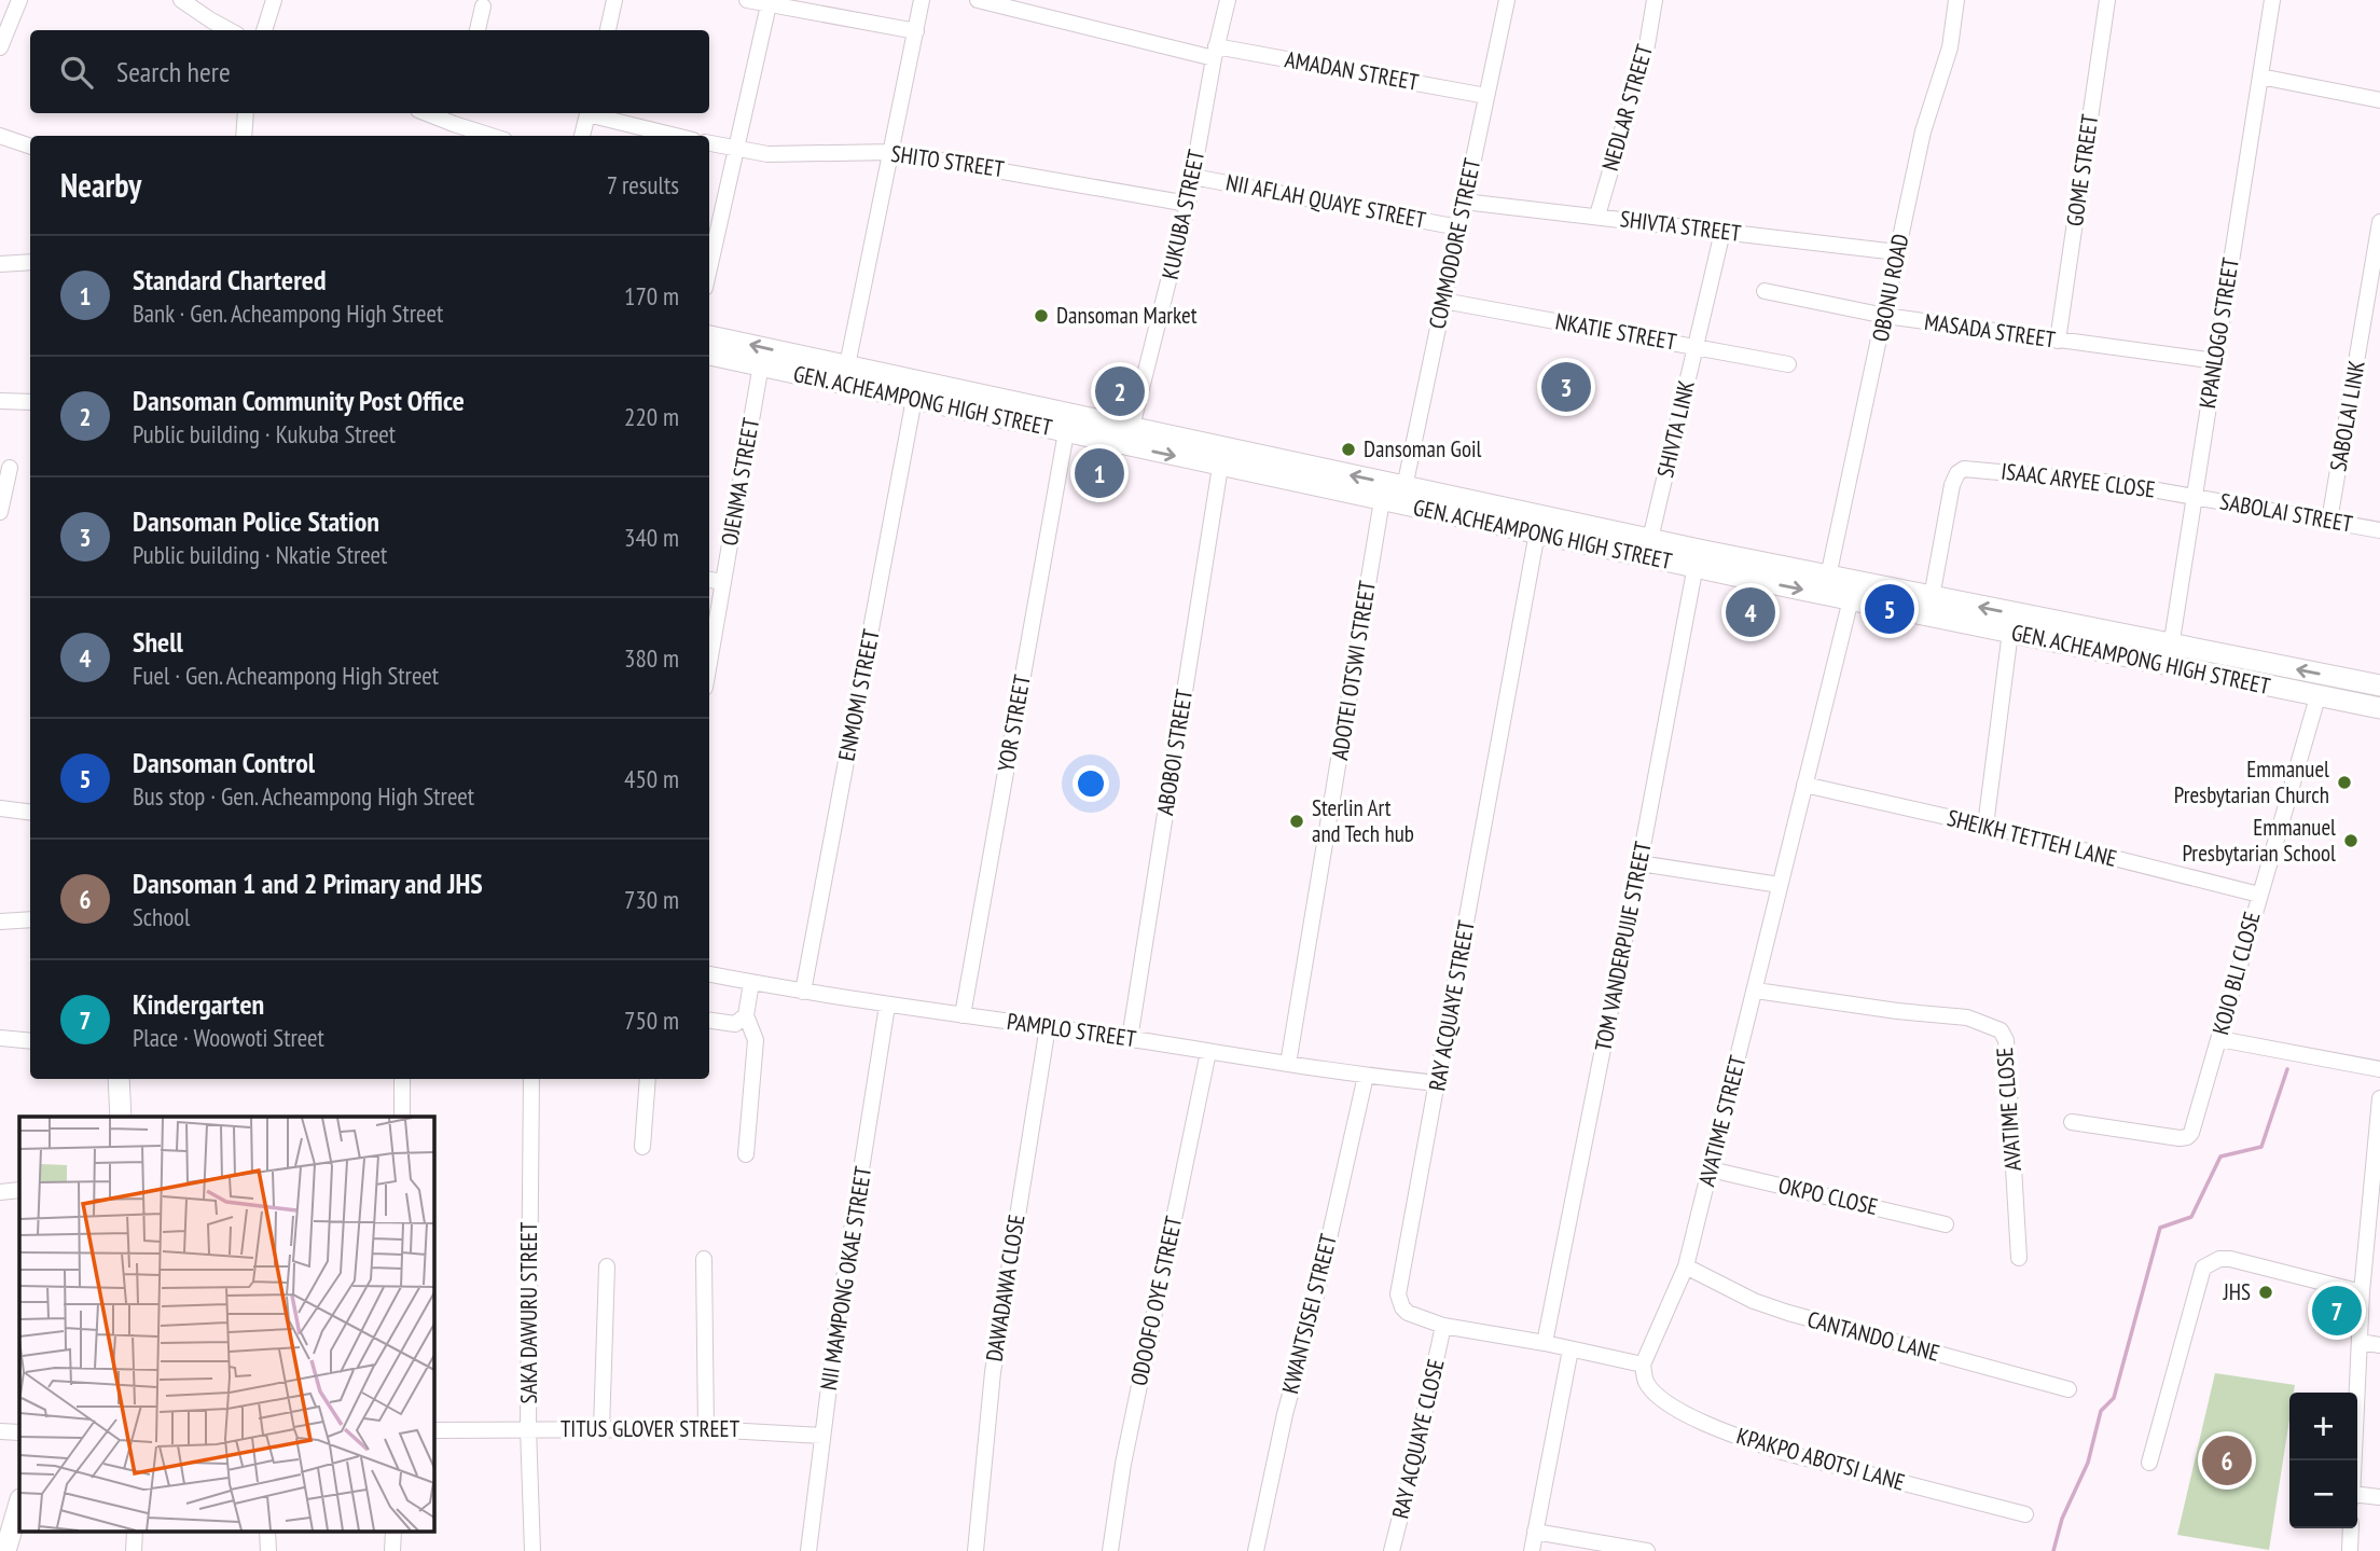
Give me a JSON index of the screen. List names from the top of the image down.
{
  "streets": {
    "main road": ["GEN. ACHEAMPONG HIGH STREET"],
    "street": [
      "AMADAN STREET",
      "NEDLAR STREET",
      "SHITO STREET",
      "GOME STREET",
      "NII AFLAH QUAYE STREET",
      "KUKUBA STREET",
      "SHIVTA STREET",
      "COMMODORE STREET",
      "OBONU ROAD",
      "MASADA STREET",
      "NKATIE STREET",
      "KPANLOGO STREET",
      "SABOLAI LINK",
      "SHIVTA LINK",
      "ISAAC ARYEE CLOSE",
      "OJENMA STREET",
      "SABOLAI STREET",
      "ADOTEI OTSWI STREET",
      "ENMOMI STREET",
      "YOR STREET",
      "ABOBOI STREET",
      "SHEIKH TETTEH LANE",
      "TOM VANDERPUIJE STREET",
      "KOJO BLI CLOSE",
      "RAY ACQUAYE STREET",
      "PAMPLO STREET",
      "AVATIME CLOSE",
      "AVATIME STREET",
      "OKPO CLOSE",
      "NII MAMPONG OKAE STREET",
      "DAWADAWA CLOSE",
      "ODOOFO OYE STREET",
      "SAKA DAWURU STREET",
      "KWANTSISEI STREET",
      "CANTANDO LANE",
      "TITUS GLOVER STREET",
      "RAY ACQUAYE CLOSE",
      "KPAKPO ABOTSI LANE"
    ]
  },
  "crossings": [
    ["AMADAN STREET", "KUKUBA STREET"],
    ["AMADAN STREET", "COMMODORE STREET"],
    ["NEDLAR STREET", "SHIVTA STREET"],
    ["SHITO STREET", "KUKUBA STREET"],
    ["GOME STREET", "MASADA STREET"],
    ["NII AFLAH QUAYE STREET", "KUKUBA STREET"],
    ["NII AFLAH QUAYE STREET", "COMMODORE STREET"],
    ["KUKUBA STREET", "GEN. ACHEAMPONG HIGH STREET"],
    ["SHIVTA STREET", "COMMODORE STREET"],
    ["SHIVTA STREET", "OBONU ROAD"],
    ["SHIVTA STREET", "SHIVTA LINK"],
    ["COMMODORE STREET", "NKATIE STREET"],
    ["COMMODORE STREET", "GEN. ACHEAMPONG HIGH STREET"],
    ["OBONU ROAD", "MASADA STREET"],
    ["OBONU ROAD", "GEN. ACHEAMPONG HIGH STREET"],
    ["MASADA STREET", "KPANLOGO STREET"],
    ["NKATIE STREET", "SHIVTA LINK"],
    ["KPANLOGO STREET", "GEN. ACHEAMPONG HIGH STREET"],
    ["KPANLOGO STREET", "ISAAC ARYEE CLOSE"],
    ["KPANLOGO STREET", "SABOLAI STREET"],
    ["GEN. ACHEAMPONG HIGH STREET", "SHIVTA LINK"],
    ["GEN. ACHEAMPONG HIGH STREET", "ISAAC ARYEE CLOSE"],
    ["GEN. ACHEAMPONG HIGH STREET", "OJENMA STREET"],
    ["GEN. ACHEAMPONG HIGH STREET", "ADOTEI OTSWI STREET"],
    ["GEN. ACHEAMPONG HIGH STREET", "ENMOMI STREET"],
    ["GEN. ACHEAMPONG HIGH STREET", "YOR STREET"],
    ["GEN. ACHEAMPONG HIGH STREET", "ABOBOI STREET"],
    ["GEN. ACHEAMPONG HIGH STREET", "TOM VANDERPUIJE STREET"],
    ["GEN. ACHEAMPONG HIGH STREET", "KOJO BLI CLOSE"],
    ["GEN. ACHEAMPONG HIGH STREET", "RAY ACQUAYE STREET"],
    ["GEN. ACHEAMPONG HIGH STREET", "AVATIME STREET"],
    ["SABOLAI LINK", "SABOLAI STREET"],
    ["ISAAC ARYEE CLOSE", "SABOLAI STREET"],
    ["ADOTEI OTSWI STREET", "PAMPLO STREET"],
    ["ENMOMI STREET", "PAMPLO STREET"],
    ["YOR STREET", "PAMPLO STREET"],
    ["ABOBOI STREET", "PAMPLO STREET"],
    ["SHEIKH TETTEH LANE", "KOJO BLI CLOSE"],
    ["SHEIKH TETTEH LANE", "AVATIME STREET"],
    ["TOM VANDERPUIJE STREET", "RAY ACQUAYE STREET"],
    ["RAY ACQUAYE STREET", "PAMPLO STREET"],
    ["RAY ACQUAYE STREET", "RAY ACQUAYE CLOSE"],
    ["PAMPLO STREET", "NII MAMPONG OKAE STREET"],
    ["PAMPLO STREET", "DAWADAWA CLOSE"],
    ["PAMPLO STREET", "ODOOFO OYE STREET"],
    ["PAMPLO STREET", "KWANTSISEI STREET"],
    ["AVATIME CLOSE", "AVATIME STREET"],
    ["AVATIME STREET", "OKPO CLOSE"],
    ["AVATIME STREET", "CANTANDO LANE"],
    ["AVATIME STREET", "KPAKPO ABOTSI LANE"],
    ["NII MAMPONG OKAE STREET", "TITUS GLOVER STREET"],
    ["SAKA DAWURU STREET", "TITUS GLOVER STREET"]
  ],
  "places": [
    "Dansoman Market",
    "Dansoman Goil",
    "Emmanuel Presbytarian Church",
    "Sterlin Art and Tech hub",
    "Emmanuel Presbytarian School",
    "JHS"
  ],
  "page": {
    "search": "Search here",
    "heading": ["Nearby", "7 results"],
    "list": [
      {
        "mark": "1",
        "name": "Standard Chartered",
        "note": "Bank · Gen. Acheampong High Street",
        "value": "170 m"
      },
      {
        "mark": "2",
        "name": "Dansoman Community Post Office",
        "note": "Public building · Kukuba Street",
        "value": "220 m"
      },
      {
        "mark": "3",
        "name": "Dansoman Police Station",
        "note": "Public building · Nkatie Street",
        "value": "340 m"
      },
      {
        "mark": "4",
        "name": "Shell",
        "note": "Fuel · Gen. Acheampong High Street",
        "value": "380 m"
      },
      {
        "mark": "5",
        "name": "Dansoman Control",
        "note": "Bus stop · Gen. Acheampong High Street",
        "value": "450 m"
      },
      {
        "mark": "6",
        "name": "Dansoman 1 and 2 Primary and JHS",
        "note": "School",
        "value": "730 m"
      },
      {
        "mark": "7",
        "name": "Kindergarten",
        "note": "Place · Woowoti Street",
        "value": "750 m"
      }
    ],
    "pins": [
      "3",
      "2",
      "1",
      "5",
      "4",
      "7",
      "6"
    ],
    "map_buttons": ["+", "−"]
  }
}
